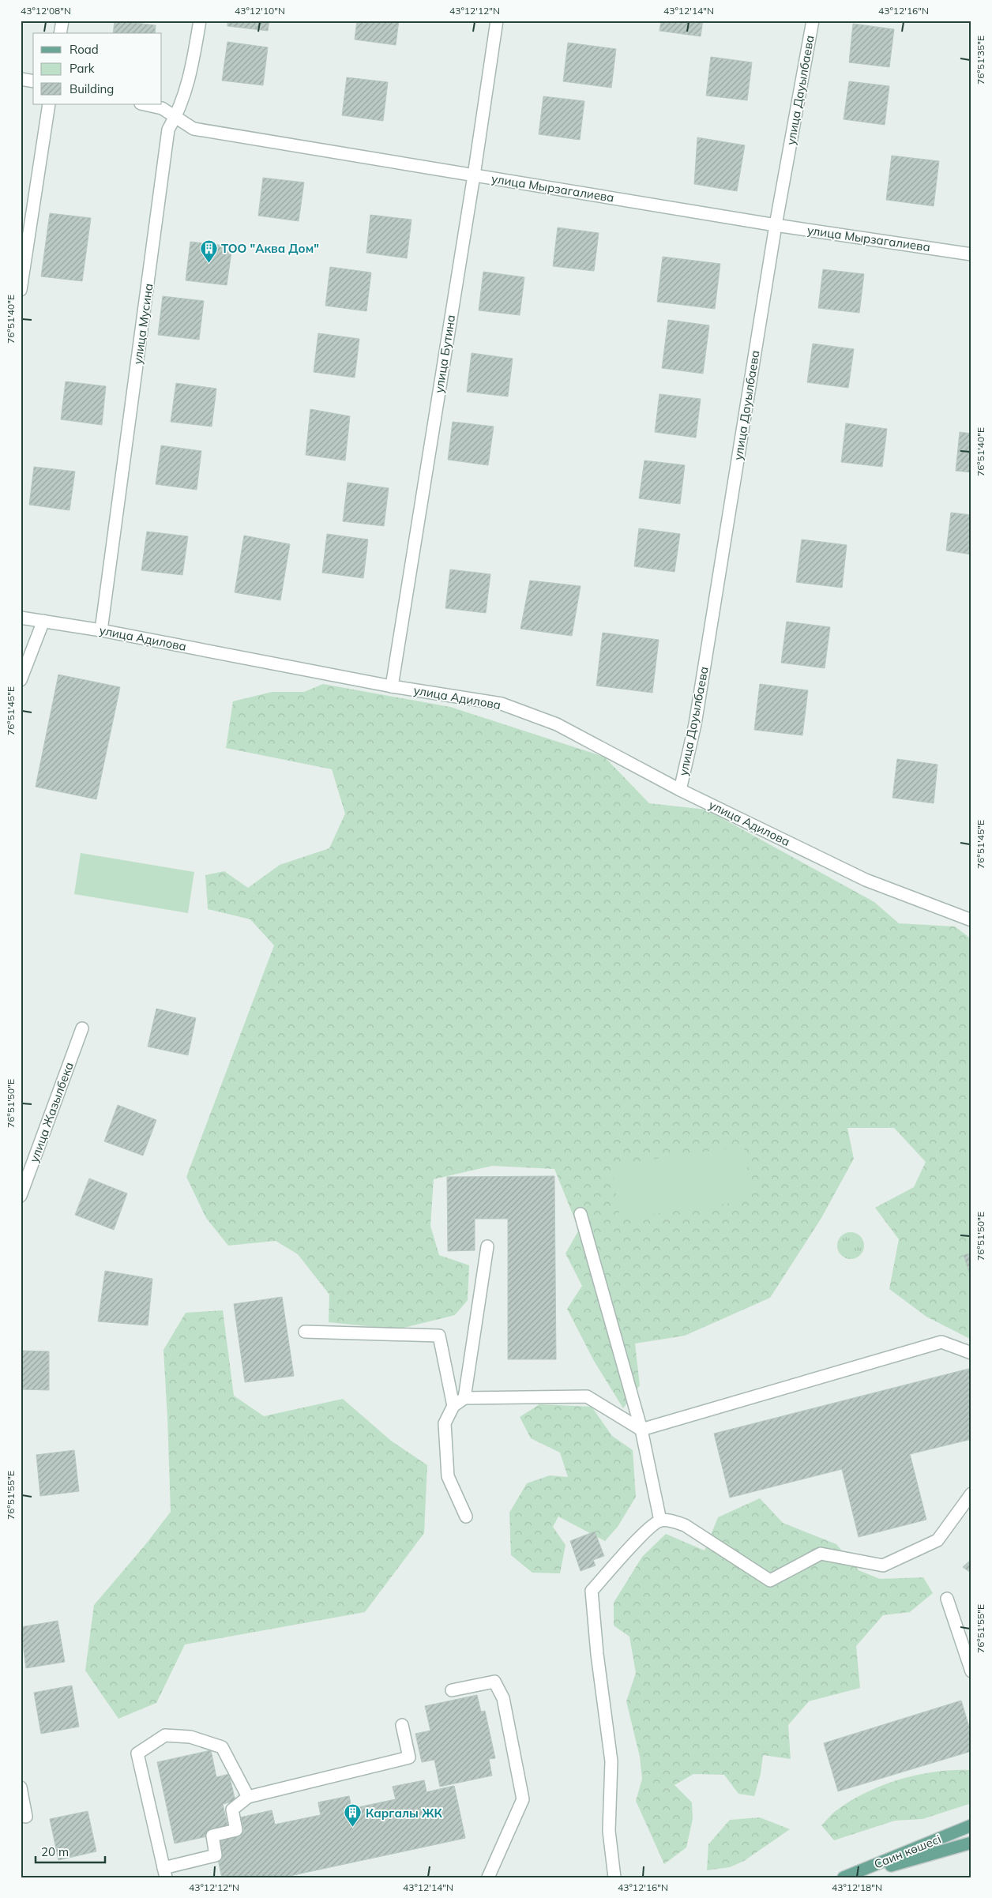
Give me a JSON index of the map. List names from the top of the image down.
{
  "streets": {
    "main road": ["Саин көшесі"],
    "street": [
      "улица Дауылбаева",
      "улица Мырзагалиева",
      "улица Мусина",
      "улица Бутина",
      "улица Адилова",
      "улица Жазылбека"
    ]
  },
  "crossings": [
    ["улица Дауылбаева", "улица Мырзагалиева"],
    ["улица Дауылбаева", "улица Адилова"],
    ["улица Мырзагалиева", "улица Мусина"],
    ["улица Мырзагалиева", "улица Бутина"],
    ["улица Мусина", "улица Адилова"],
    ["улица Бутина", "улица Адилова"]
  ],
  "places": {
    "building": ["ТОО \"Аква Дом\"", "Каргалы ЖК"]
  },
  "legend": ["Road", "Park", "Building"],
  "scale_bar": "20 m",
  "coordinates": [
    "43°12'08\"N",
    "43°12'10\"N",
    "43°12'12\"N",
    "43°12'14\"N",
    "43°12'16\"N",
    "76°51'35\"E",
    "76°51'40\"E",
    "76°51'45\"E",
    "76°51'50\"E",
    "76°51'55\"E",
    "43°12'18\"N"
  ]
}
